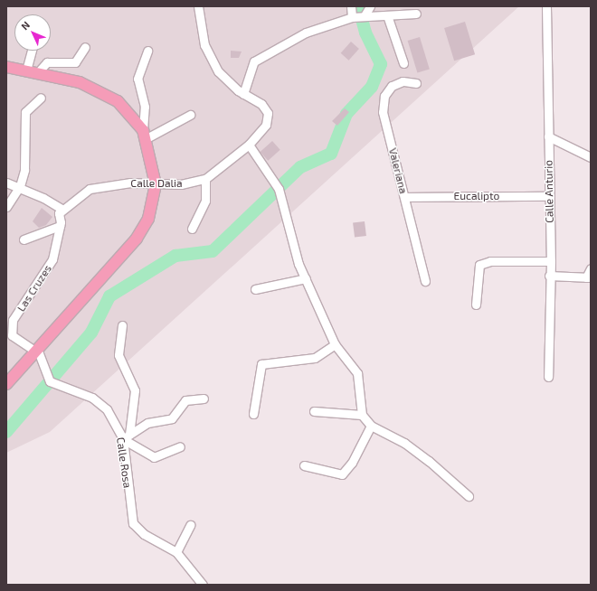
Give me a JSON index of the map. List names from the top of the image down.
{
  "streets": {
    "street": [
      "Valeriana",
      "Calle Dalia",
      "Calle Anturio",
      "Eucalipto",
      "Las Cruzes",
      "Calle Rosa"
    ]
  },
  "crossings": [
    ["Valeriana", "Eucalipto"],
    ["Calle Dalia", "Las Cruzes"],
    ["Calle Anturio", "Eucalipto"]
  ],
  "north": "top left"
}
